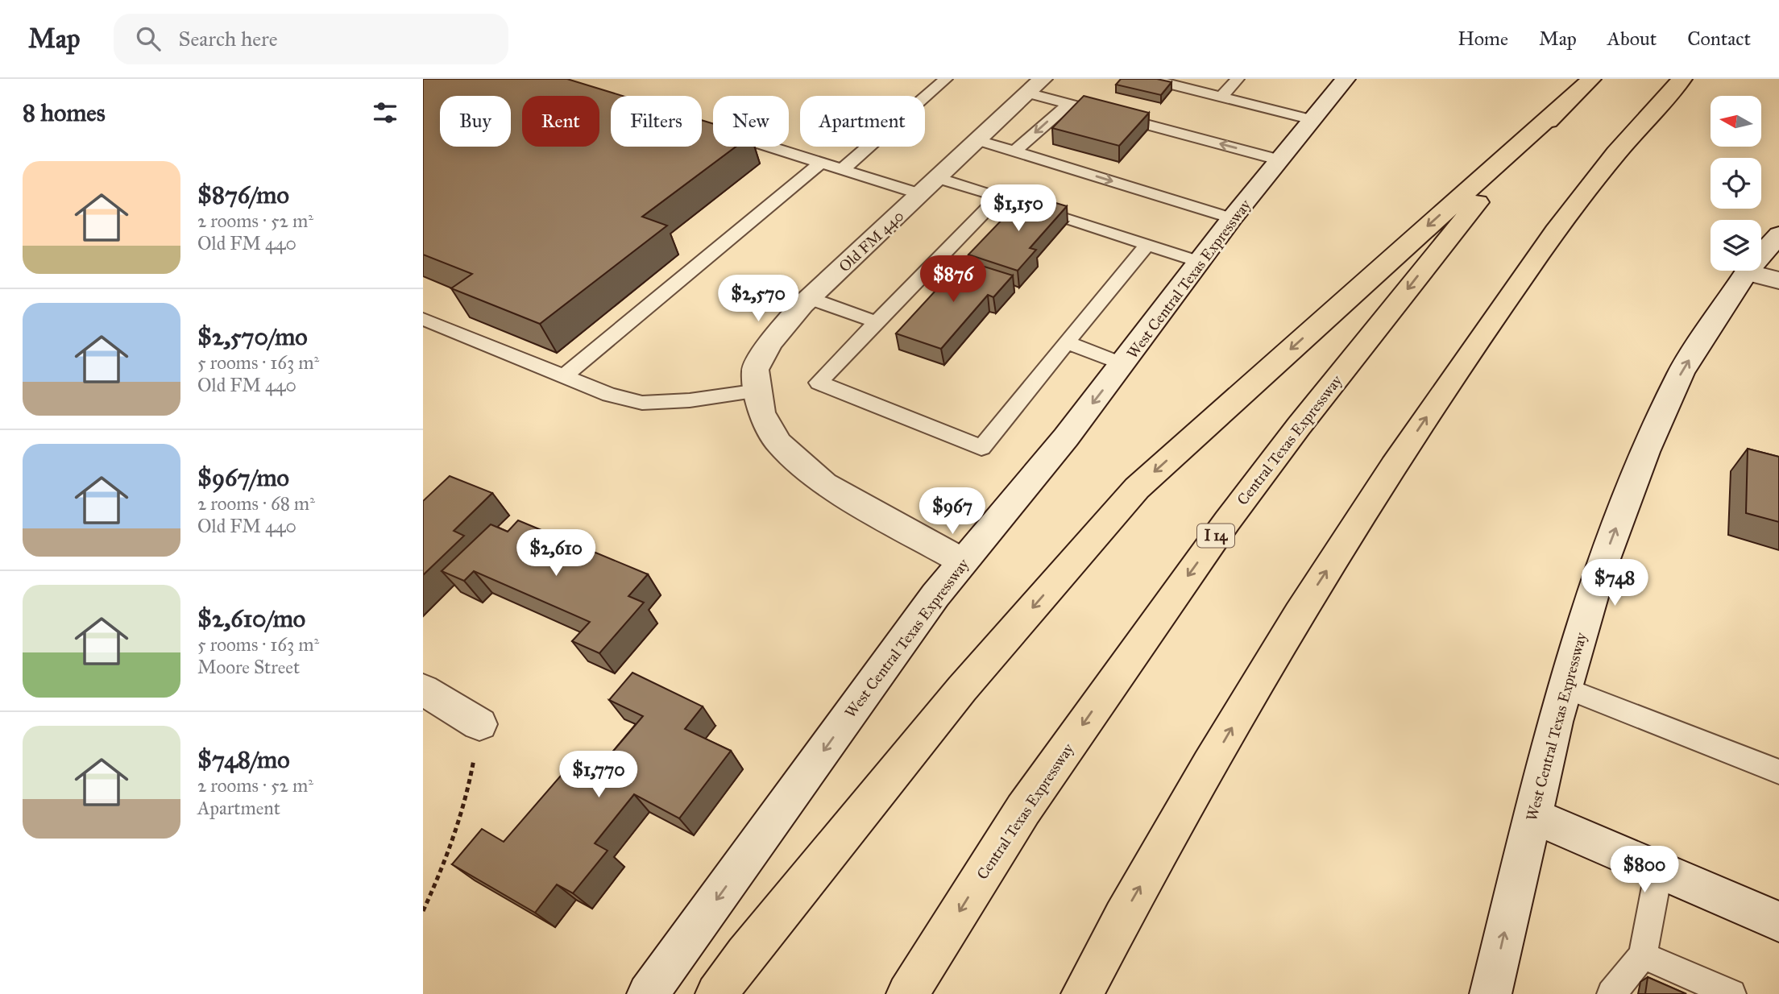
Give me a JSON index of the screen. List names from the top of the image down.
{
  "streets": {
    "highway": ["Central Texas Expressway", "I 14"],
    "main road": ["Old FM 440", "West Central Texas Expressway"]
  },
  "crossings": [
    ["Old FM 440", "West Central Texas Expressway"]
  ],
  "north": "left",
  "page": {
    "header": "Map",
    "search": "Search here",
    "nav": [
      "Home",
      "Map",
      "About",
      "Contact"
    ],
    "heading": "8 homes",
    "chip": [
      "Buy",
      "Rent",
      "Filters",
      "New",
      "Apartment"
    ],
    "list": [
      {
        "name": "$876/mo",
        "note": "2 rooms · 52 m² · Old FM 440"
      },
      {
        "name": "$2,570/mo",
        "note": "5 rooms · 163 m² · Old FM 440"
      },
      {
        "name": "$967/mo",
        "note": "2 rooms · 68 m² · Old FM 440"
      },
      {
        "name": "$2,610/mo",
        "note": "5 rooms · 163 m² · Moore Street"
      },
      {
        "name": "$748/mo",
        "note": "2 rooms · 52 m² · Apartment"
      }
    ],
    "price": [
      "$1,150",
      "$876",
      "$2,570",
      "$967",
      "$2,610",
      "$748",
      "$1,770",
      "$800"
    ]
  }
}
